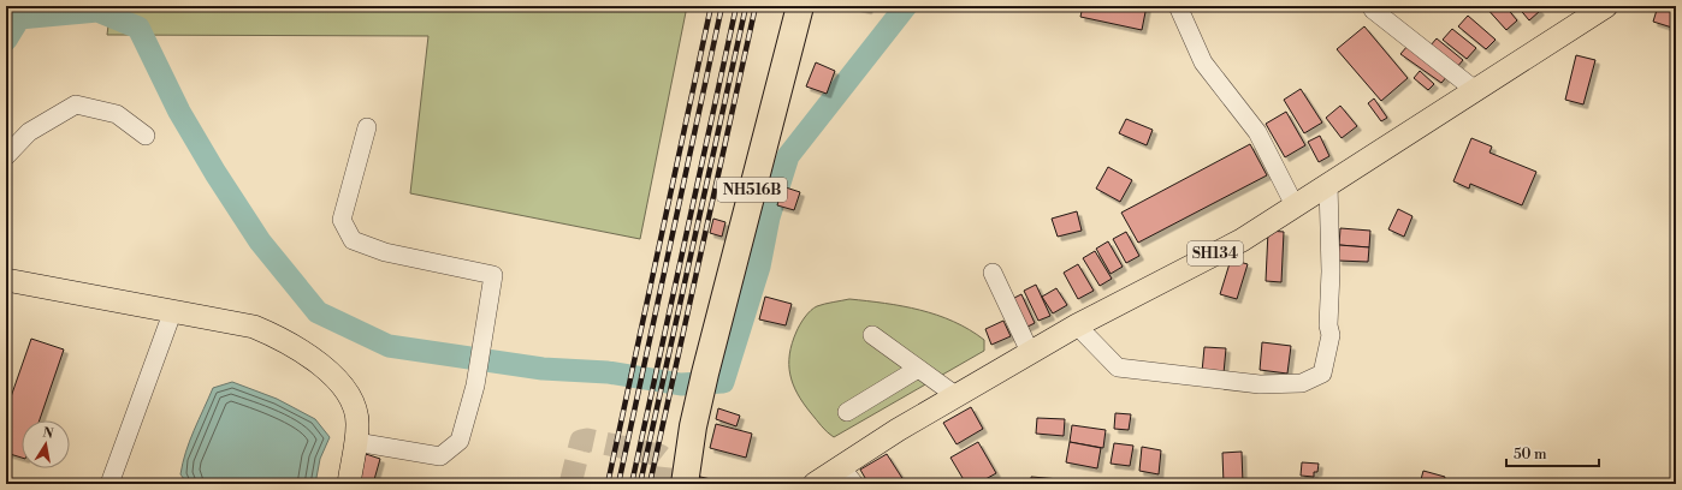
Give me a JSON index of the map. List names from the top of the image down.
{
  "streets": {
    "highway": ["NH516B"],
    "main road": ["SH134"]
  },
  "scale_bar": "50 m",
  "north": "top"
}
